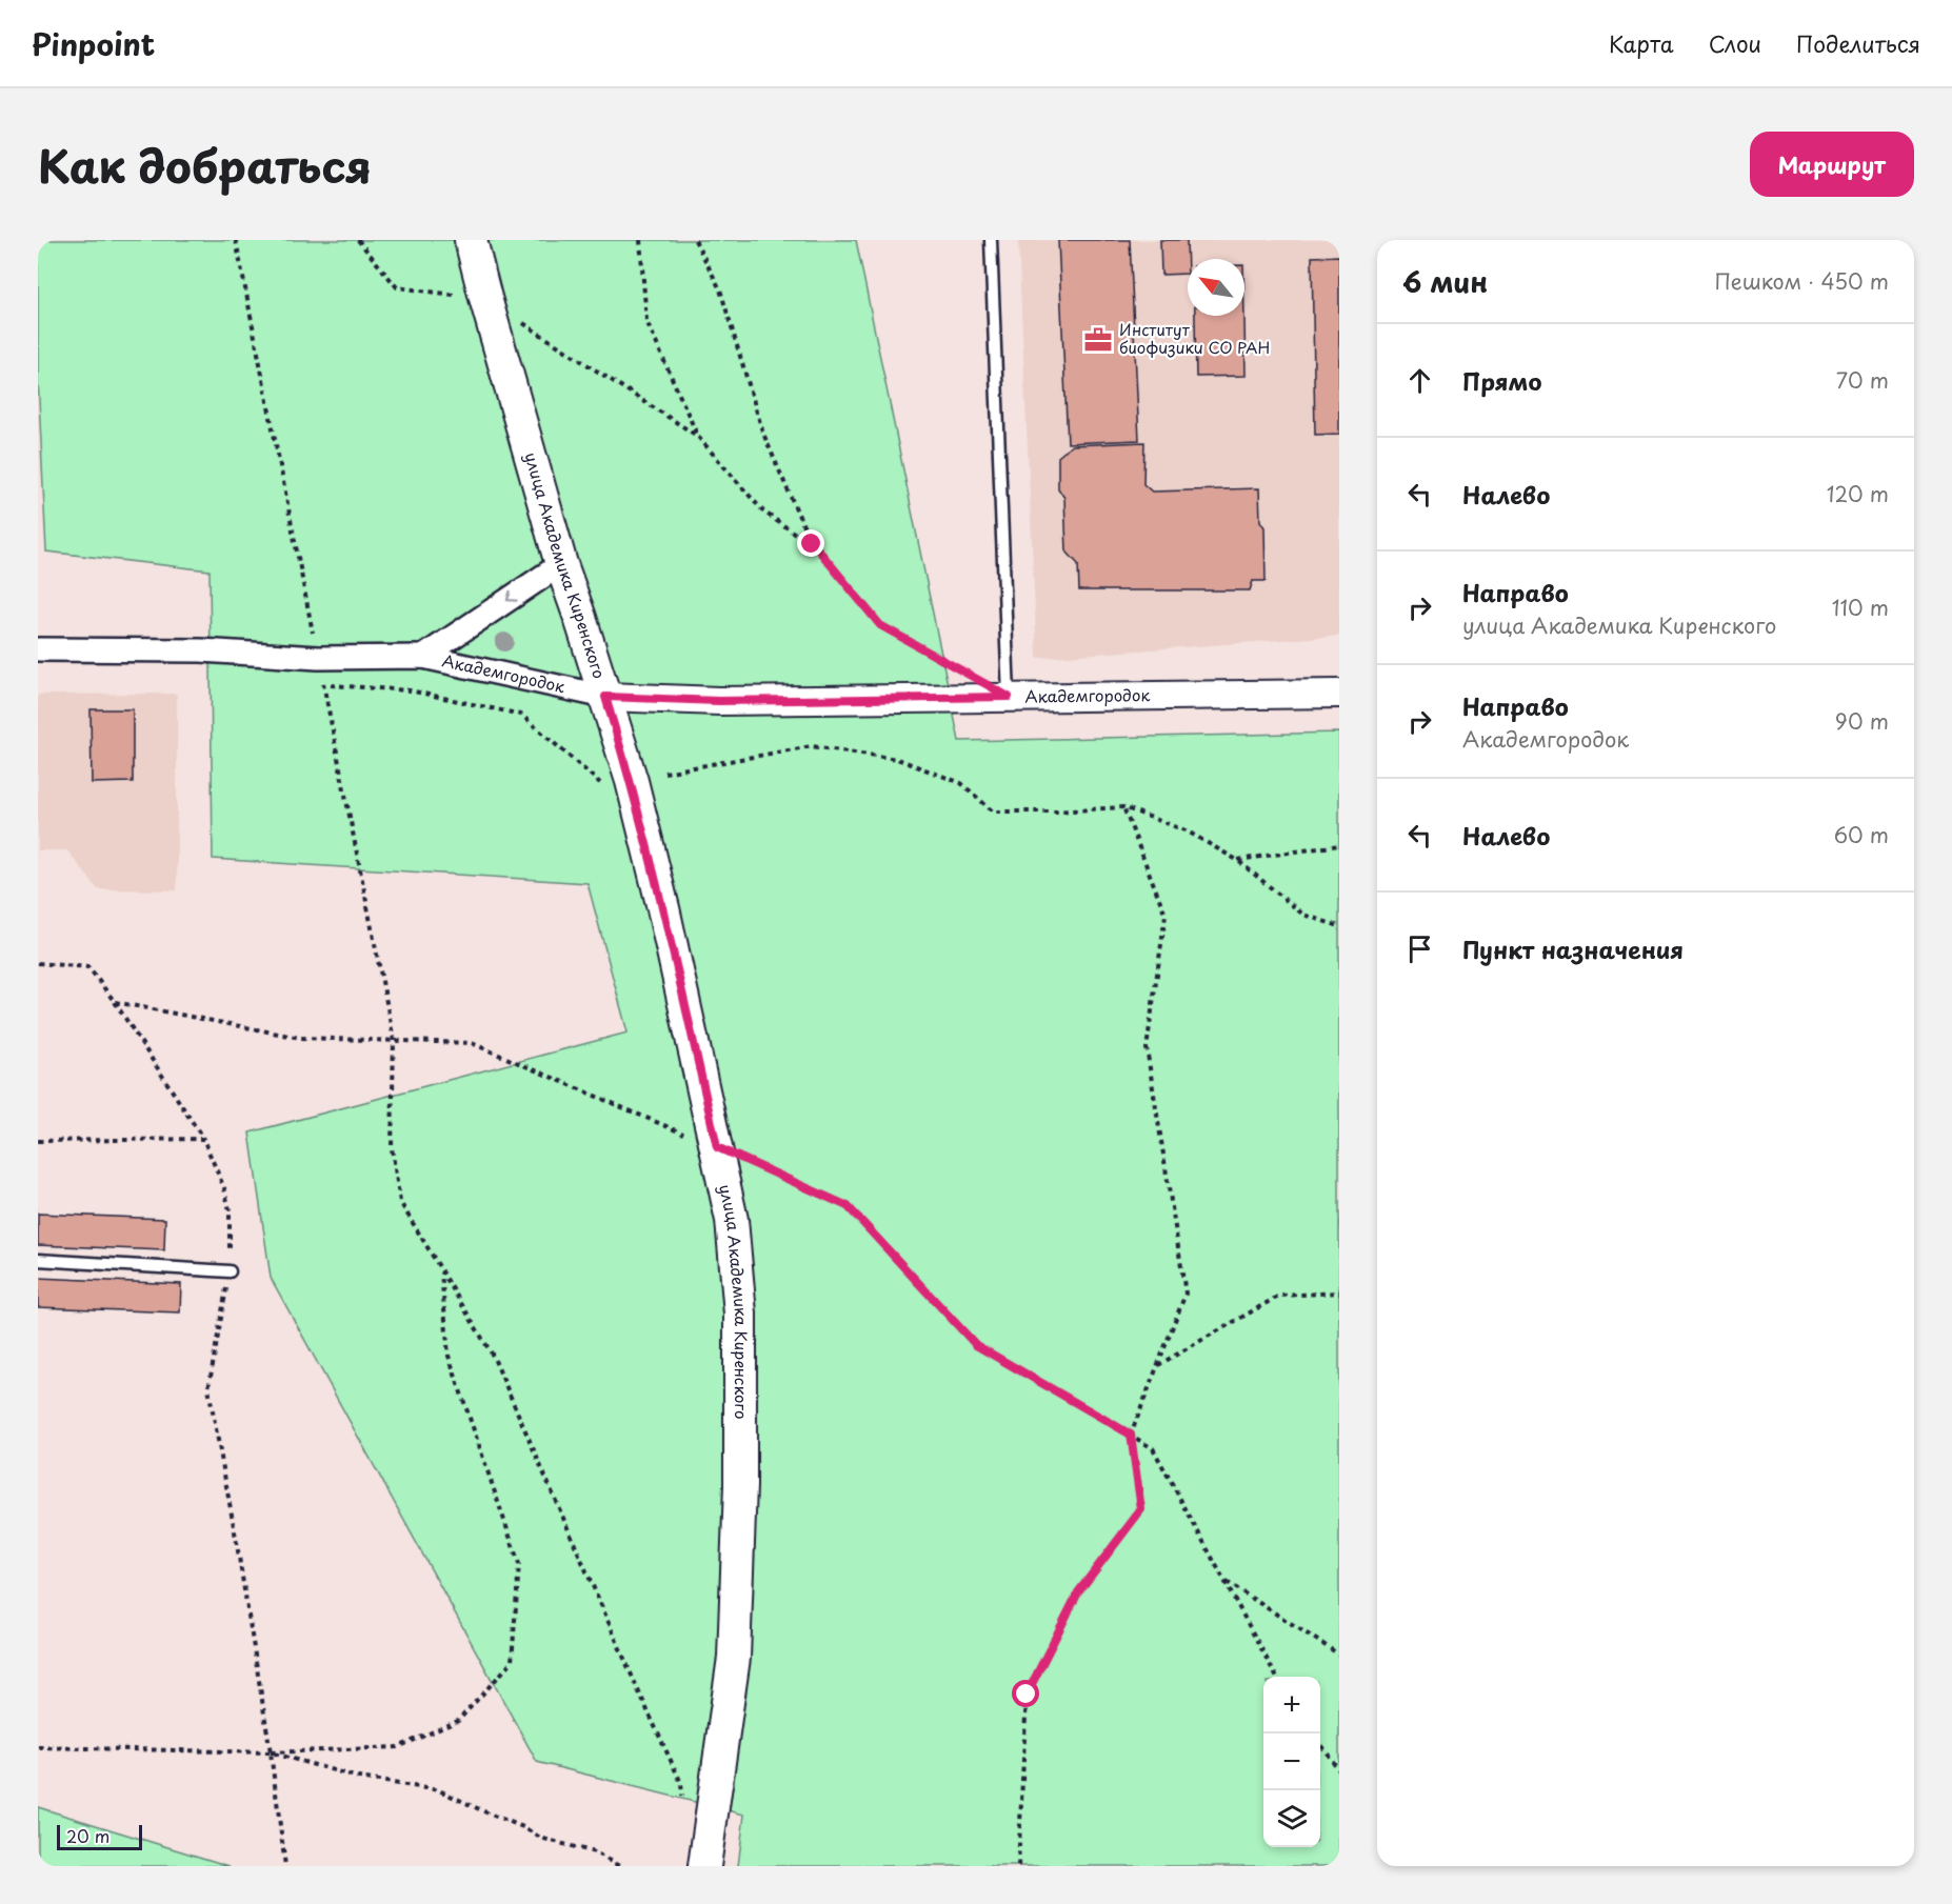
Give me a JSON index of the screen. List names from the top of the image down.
{
  "streets": {
    "main road": ["улица Академика Киренского"],
    "street": ["Академгородок"]
  },
  "crossings": [
    ["улица Академика Киренского", "Академгородок"]
  ],
  "places": {
    "office": ["Институт биофизики СО РАН"]
  },
  "scale_bar": "20 m",
  "north": "top left",
  "page": {
    "header": "Pinpoint",
    "nav": ["Карта", "Слои", "Поделиться"],
    "title": "Как добраться",
    "buttons": "Маршрут",
    "heading": ["6 мин", "Пешком · 450 m"],
    "list": [
      ["Прямо", "70 m"],
      ["Налево", "120 m"],
      ["Направо", "улица Академика Киренского", "110 m"],
      ["Направо", "Академгородок", "90 m"],
      ["Налево", "60 m"],
      "Пункт назначения"
    ],
    "map_buttons": ["+", "−"],
    "scale": "20 m"
  }
}
